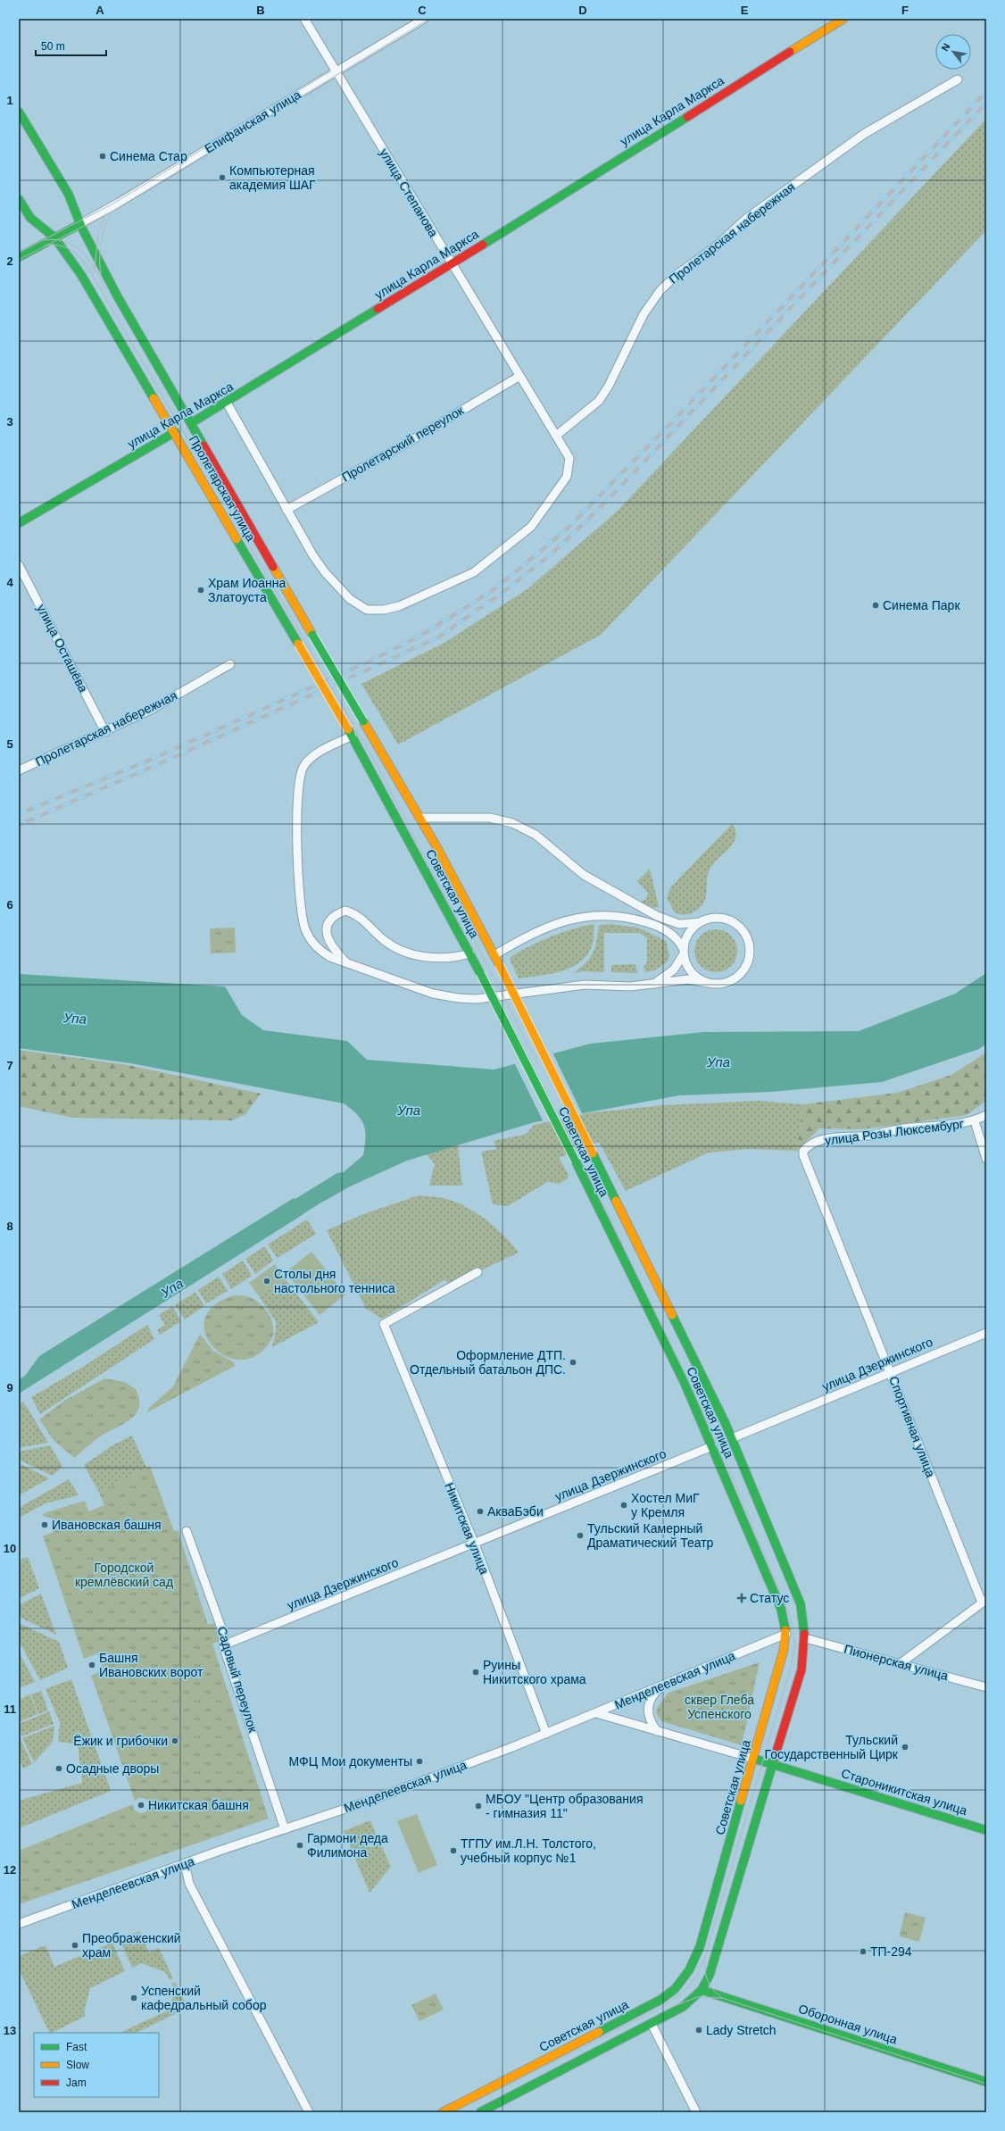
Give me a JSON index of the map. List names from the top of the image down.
{
  "streets": {
    "main road": [
      "улица Карла Маркса",
      "Пролетарская улица",
      "Советская улица",
      "улица Дзержинского",
      "Староникитская улица",
      "Оборонная улица"
    ],
    "street": [
      "Епифанская улица",
      "улица Степанова",
      "Пролетарская набережная",
      "Пролетарский переулок",
      "улица Осташёва",
      "улица Розы Люксембург",
      "Спортивная улица",
      "Никитская улица",
      "Пионерская улица",
      "Садовый переулок",
      "Менделеевская улица"
    ]
  },
  "crossings": [
    ["улица Карла Маркса", "улица Степанова"],
    ["улица Карла Маркса", "Пролетарская улица"],
    ["Епифанская улица", "улица Степанова"],
    ["Епифанская улица", "Пролетарская улица"],
    ["улица Степанова", "Пролетарская набережная"],
    ["улица Степанова", "Пролетарский переулок"],
    ["Пролетарская набережная", "улица Осташёва"],
    ["Пролетарская улица", "Советская улица"],
    ["Советская улица", "улица Дзержинского"],
    ["Советская улица", "Пионерская улица"],
    ["Советская улица", "Менделеевская улица"],
    ["Советская улица", "Староникитская улица"],
    ["Советская улица", "Оборонная улица"],
    ["улица Розы Люксембург", "Спортивная улица"],
    ["улица Дзержинского", "Спортивная улица"],
    ["улица Дзержинского", "Никитская улица"],
    ["улица Дзержинского", "Садовый переулок"],
    ["Никитская улица", "Менделеевская улица"],
    ["Садовый переулок", "Менделеевская улица"]
  ],
  "water": ["Упа"],
  "parks": ["Городской кремлёвский сад", "сквер Глеба Успенского"],
  "places": {
    "other": [
      "Синема Стар",
      "Компьютерная академия ШАГ",
      "Храм Иоанна Златоуста",
      "Синема Парк",
      "Cтолы дня настольного тенниса",
      "Оформление ДТП. Отдельный батальон ДПС.",
      "Хостел МиГ у Кремля",
      "АкваБэби",
      "Ивановская башня",
      "Тульский Камерный Драматический Театр",
      "Башня Ивановских ворот",
      "Руины Никитского храма",
      "Ёжик и грибочки",
      "Тульский Государственный Цирк",
      "МФЦ Мои документы",
      "Осадные дворы",
      "Никитская башня",
      "МБОУ \"Центр образования - гимназия 11\"",
      "Гармони деда Филимона",
      "ТГПУ им.Л.Н. Толстого, учебный корпус №1",
      "Преображенский храм",
      "ТП-294",
      "Успенский кафедральный собор",
      "Lady Stretch"
    ],
    "health": ["Статус"]
  },
  "legend": ["Fast", "Slow", "Jam"],
  "scale_bar": "50 m",
  "north": "top left",
  "grid": {
    "columns": [
      "A",
      "B",
      "C",
      "D",
      "E",
      "F"
    ],
    "rows": [
      "1",
      "2",
      "3",
      "4",
      "5",
      "6",
      "7",
      "8",
      "9",
      "10",
      "11",
      "12",
      "13"
    ]
  }
}
